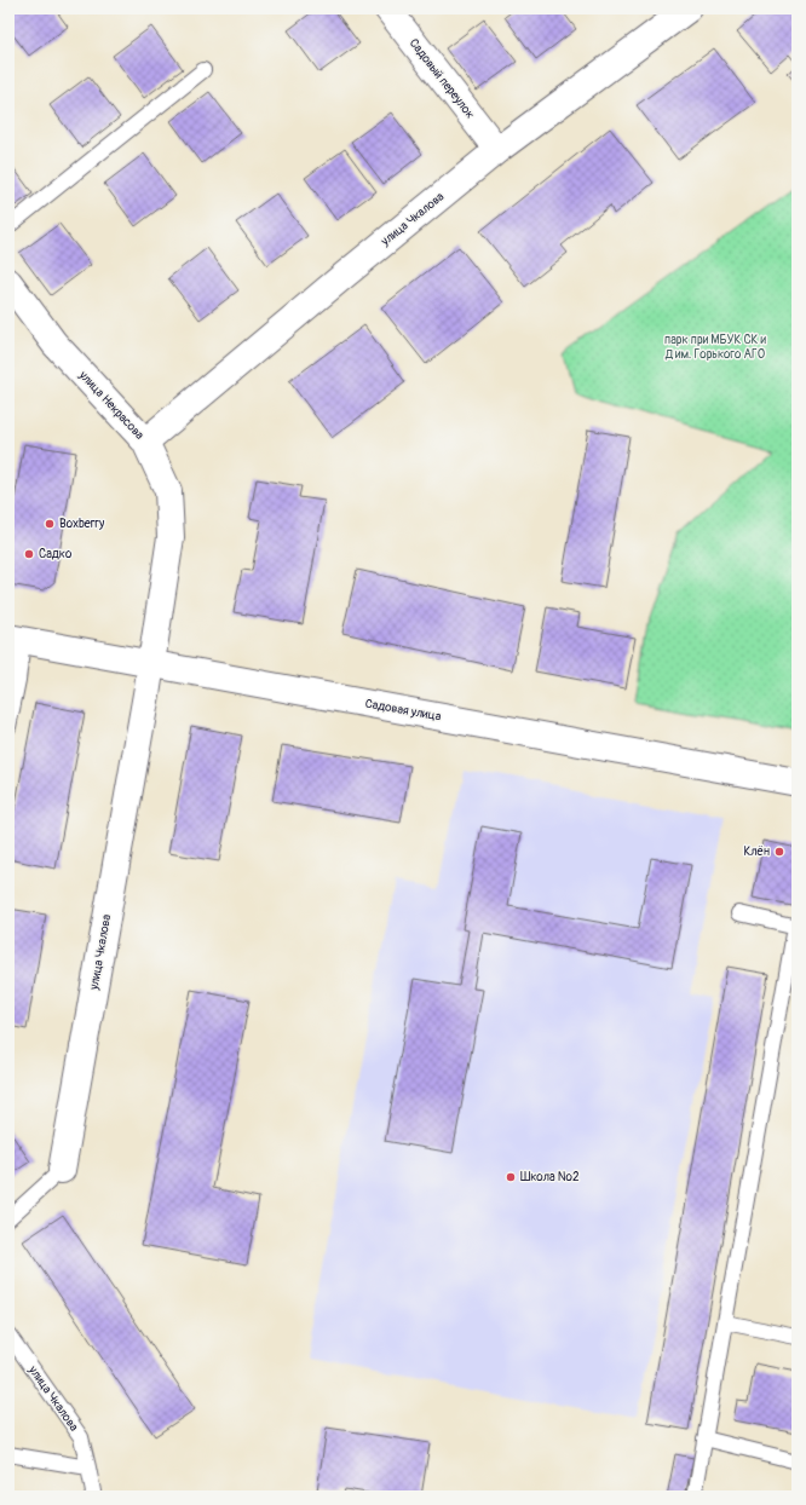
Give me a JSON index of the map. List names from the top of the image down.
{
  "streets": {
    "street": [
      "Садовый переулок",
      "улица Чкалова",
      "улица Некрасова",
      "Садовая улица"
    ]
  },
  "crossings": [
    ["Садовый переулок", "улица Чкалова"],
    ["улица Чкалова", "улица Некрасова"],
    ["улица Чкалова", "Садовая улица"],
    ["улица Некрасова", "Садовая улица"]
  ],
  "parks": ["парк при МБУК СК и Д им. Горького АГО"],
  "places": [
    "Boxberry",
    "Садко",
    "Клён",
    "Школа №2"
  ]
}
